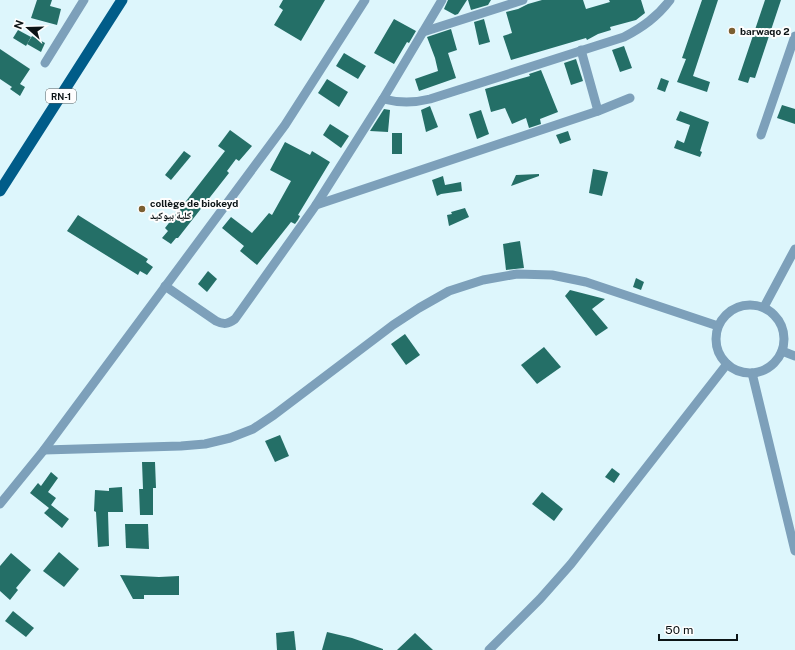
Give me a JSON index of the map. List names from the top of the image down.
{
  "streets": {
    "main road": ["RN-1"]
  },
  "places": ["barwaqo 2", "collège de biokeyd كلية بيوكيد"],
  "scale_bar": "50 m",
  "north": "left"
}
